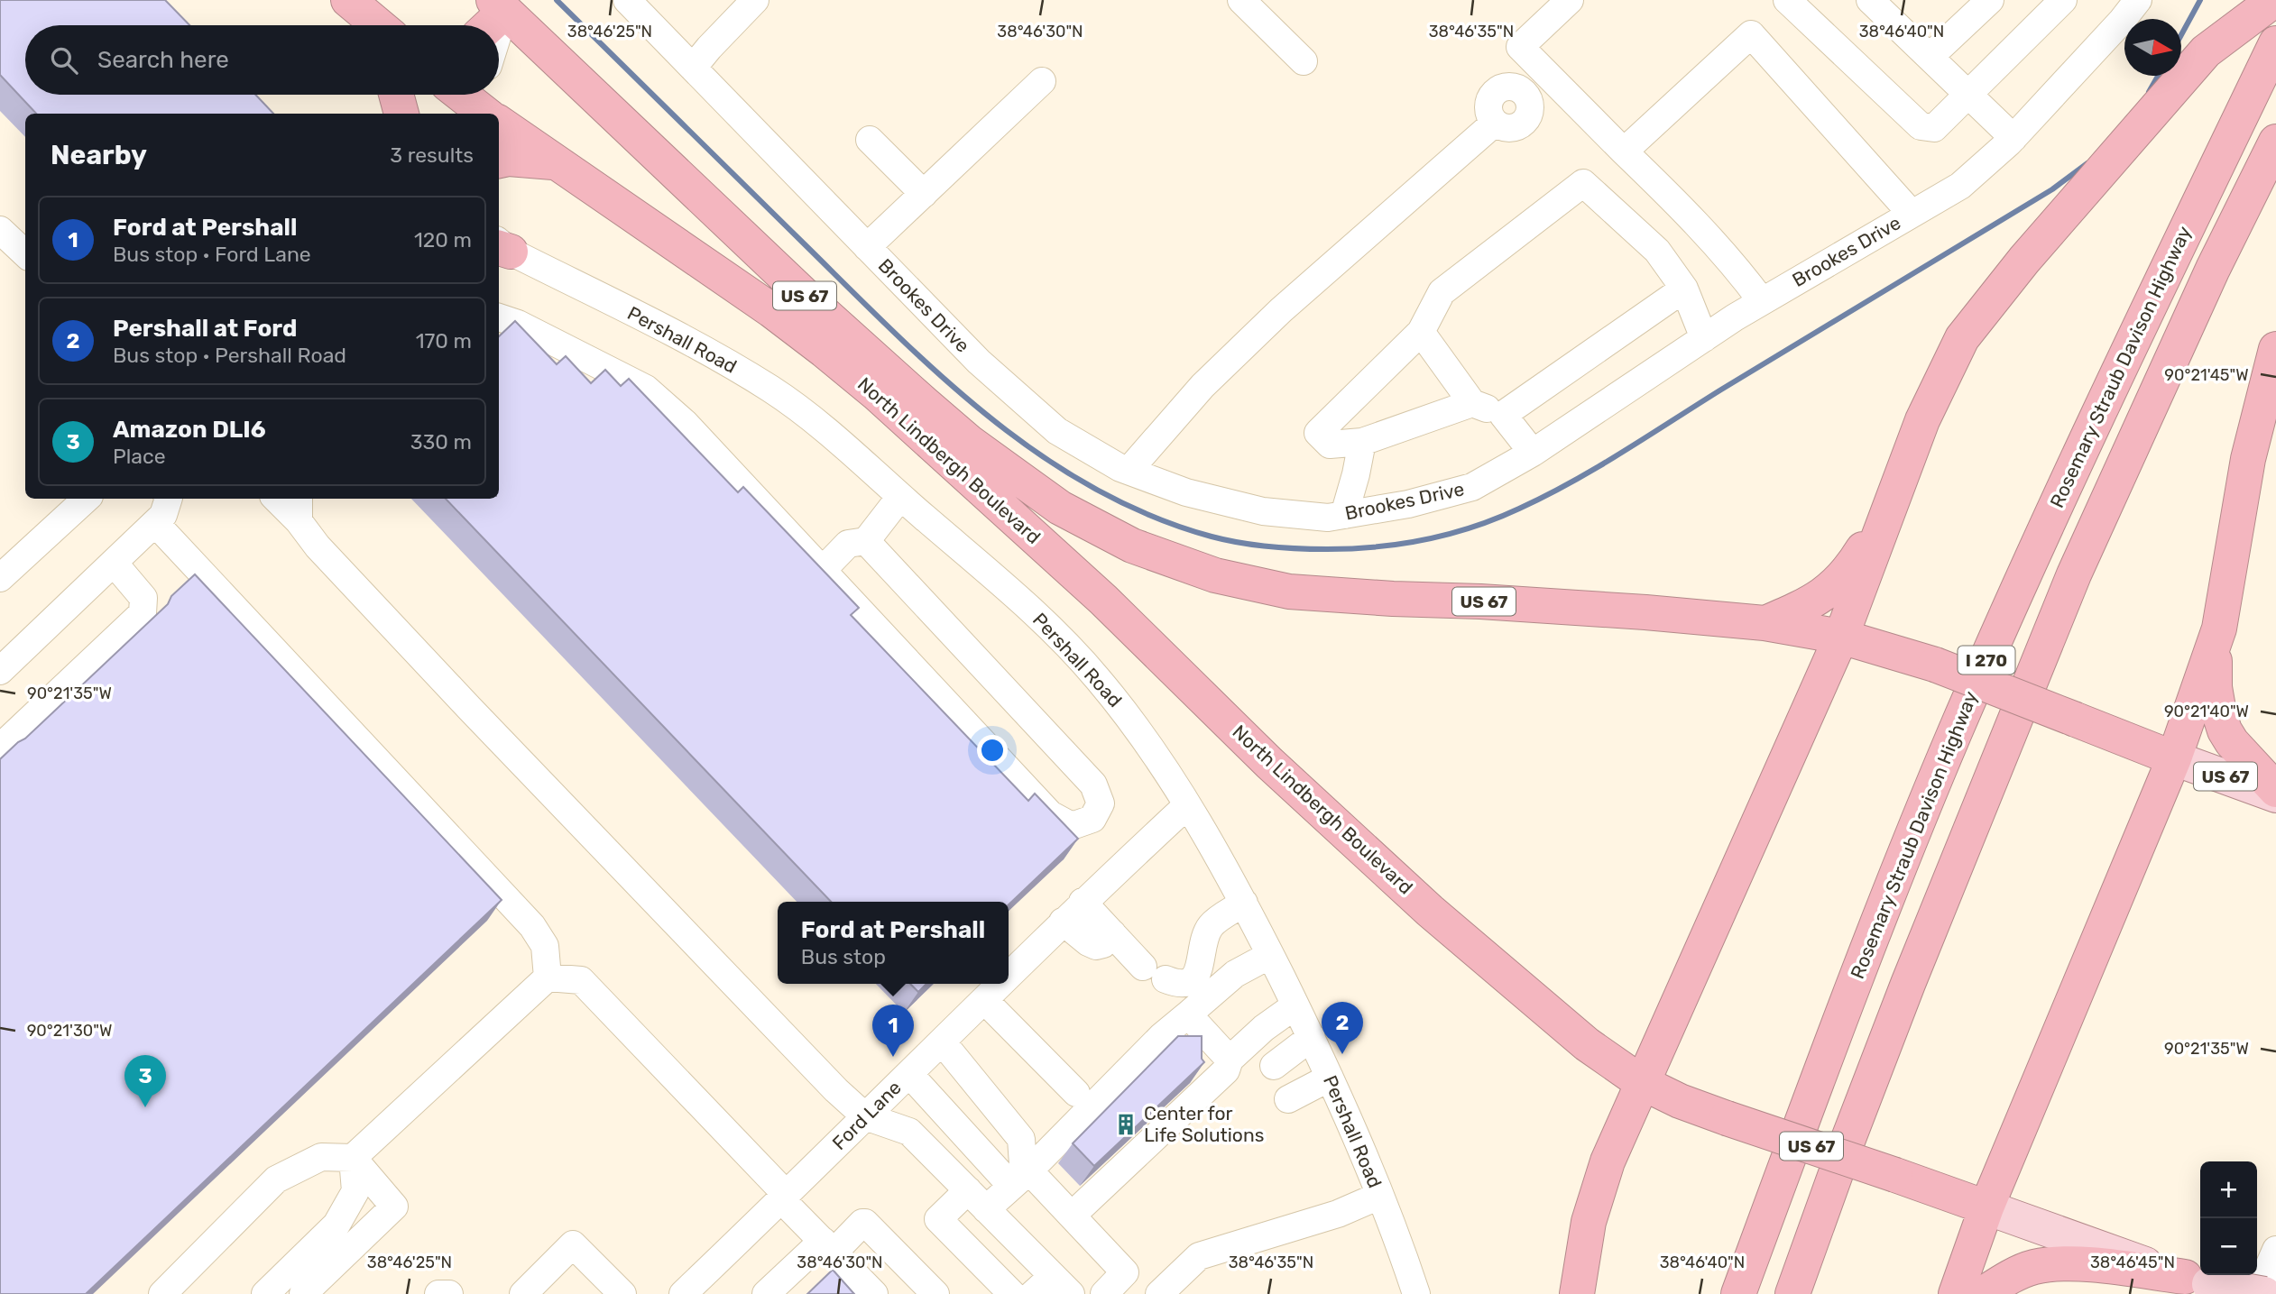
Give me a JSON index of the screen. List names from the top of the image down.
{
  "streets": {
    "highway": [
      "US 67",
      "Rosemary Straub Davison Highway",
      "North Lindbergh Boulevard",
      "I 270"
    ],
    "street": ["Brookes Drive", "Pershall Road", "Ford Lane"]
  },
  "crossings": [
    ["Pershall Road", "Ford Lane"]
  ],
  "places": {
    "building": ["Center for Life Solutions"]
  },
  "north": "right",
  "page": {
    "search": "Search here",
    "heading": ["Nearby", "3 results"],
    "list": [
      {
        "mark": "1",
        "name": "Ford at Pershall",
        "note": "Bus stop · Ford Lane",
        "value": "120 m"
      },
      {
        "mark": "2",
        "name": "Pershall at Ford",
        "note": "Bus stop · Pershall Road",
        "value": "170 m"
      },
      {
        "mark": "3",
        "name": "Amazon DLI6",
        "note": "Place",
        "value": "330 m"
      }
    ],
    "popup": ["Ford at Pershall", "Bus stop"],
    "pins": ["2", "1", "3"],
    "map_buttons": ["+", "−"]
  },
  "coordinates": [
    "38°46'25\"N",
    "38°46'30\"N",
    "38°46'35\"N",
    "38°46'40\"N",
    "90°21'45\"W",
    "90°21'35\"W",
    "90°21'40\"W",
    "90°21'30\"W",
    "38°46'45\"N"
  ]
}
